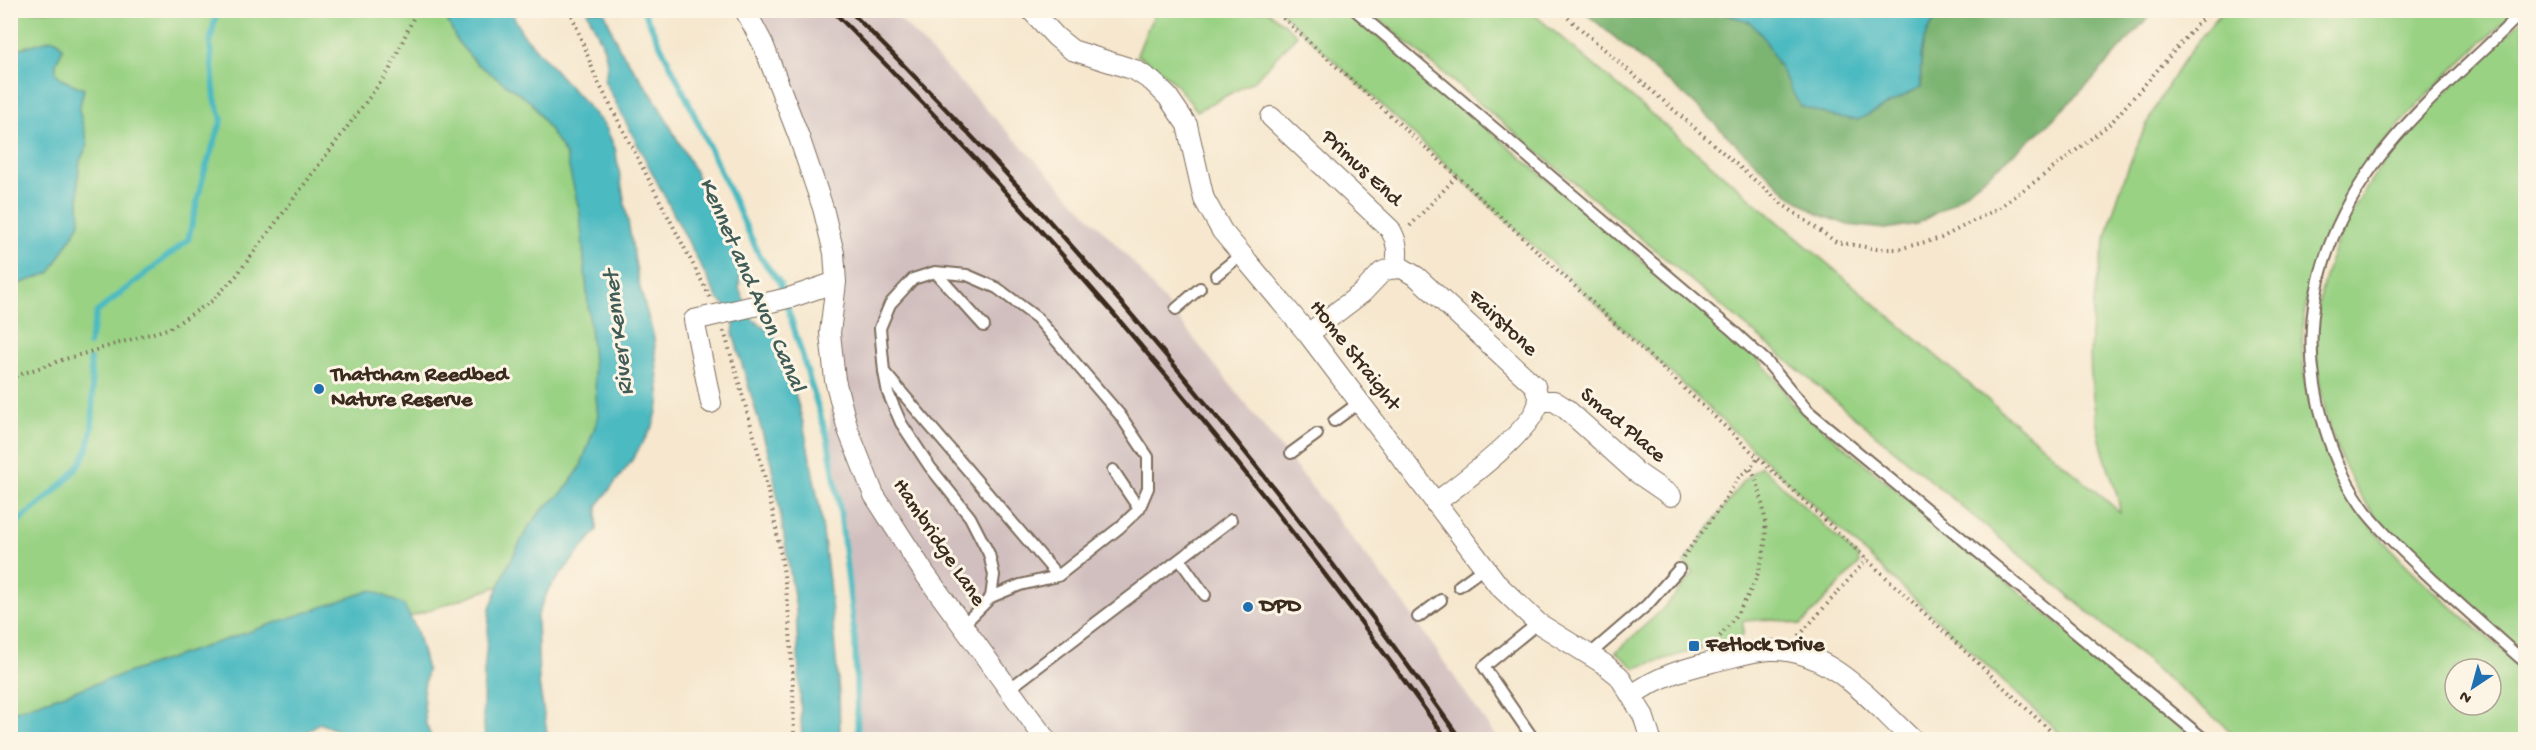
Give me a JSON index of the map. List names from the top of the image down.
{
  "streets": {
    "street": [
      "Primus End",
      "Fairstone",
      "Home Straight",
      "Smad Place",
      "Hambridge Lane"
    ]
  },
  "crossings": [
    ["Primus End", "Fairstone"],
    ["Fairstone", "Smad Place"]
  ],
  "water": ["Kennet and Avon Canal", "River Kennet"],
  "places": {
    "other": ["Thatcham Reedbed Nature Reserve", "DPD"],
    "transit": ["Fetlock Drive"]
  },
  "north": "bottom left"
}
